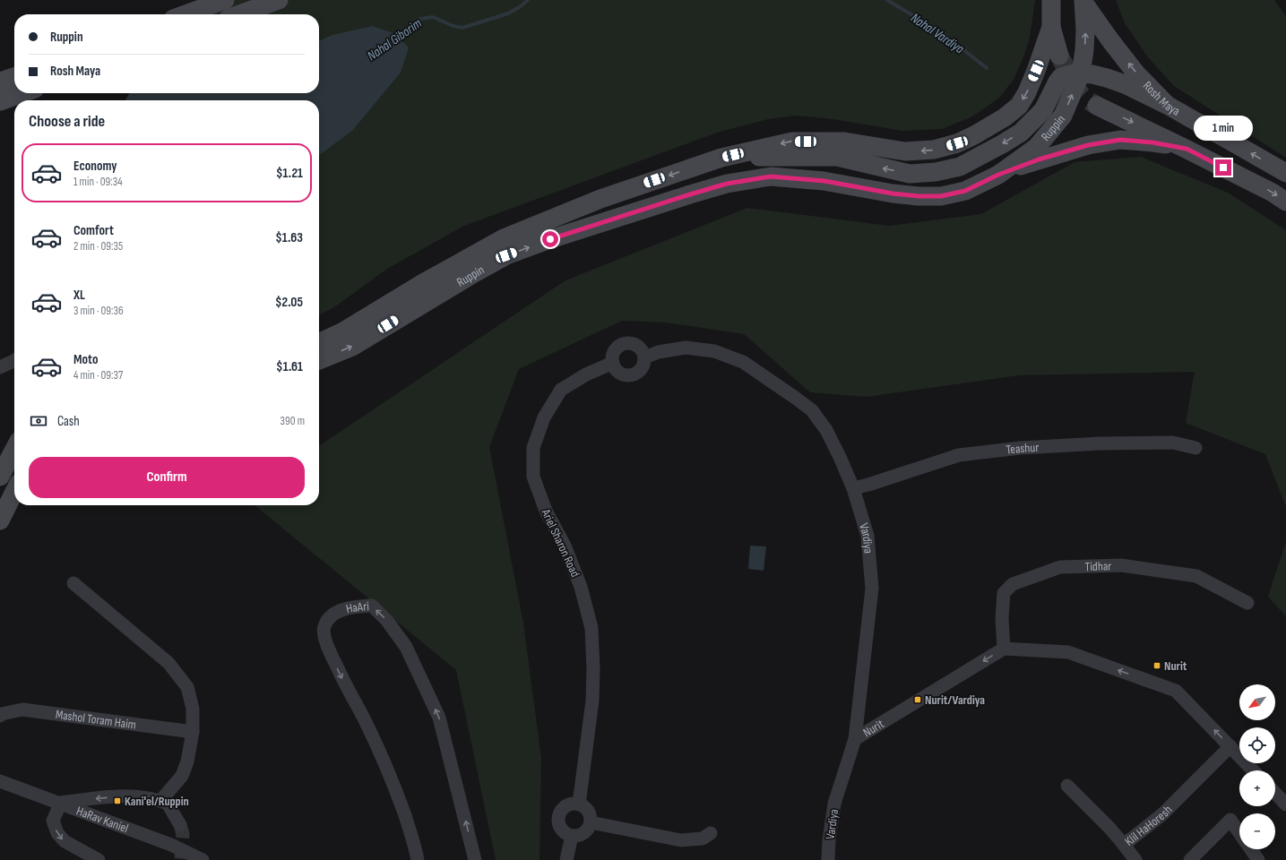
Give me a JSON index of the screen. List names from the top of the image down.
{
  "streets": {
    "street": [
      "Rosh Maya",
      "Ruppin",
      "Teashur",
      "Vardiya",
      "Ariel Sharon Road",
      "Tidhar",
      "HaAri",
      "Mashol Toram Haim",
      "Nurit",
      "HaRav Kaniel",
      "Klil HaHoresh"
    ]
  },
  "crossings": [
    ["Rosh Maya", "Ruppin"],
    ["Teashur", "Vardiya"],
    ["Vardiya", "Ariel Sharon Road"],
    ["Vardiya", "Nurit"],
    ["Tidhar", "Nurit"]
  ],
  "one_way": ["Nurit"],
  "water": ["Nahal Vardiya", "Nahal Giborim"],
  "places": {
    "transit": ["Nurit", "Nurit/Vardiya", "Kani'el/Ruppin"]
  },
  "north": "bottom left",
  "page": {
    "banner": ["Ruppin", "Rosh Maya"],
    "heading": "Choose a ride",
    "bubble": "1 min",
    "list": [
      {
        "name": "Economy",
        "note": "1 min · 09:34",
        "value": "$1.21"
      },
      {
        "name": "Comfort",
        "note": "2 min · 09:35",
        "value": "$1.63"
      },
      {
        "name": "XL",
        "note": "3 min · 09:36",
        "value": "$2.05"
      },
      {
        "name": "Moto",
        "note": "4 min · 09:37",
        "value": "$1.61"
      }
    ],
    "pay": ["Cash", "390 m"],
    "buttons": "Confirm",
    "map_buttons": ["+", "−"]
  }
}
